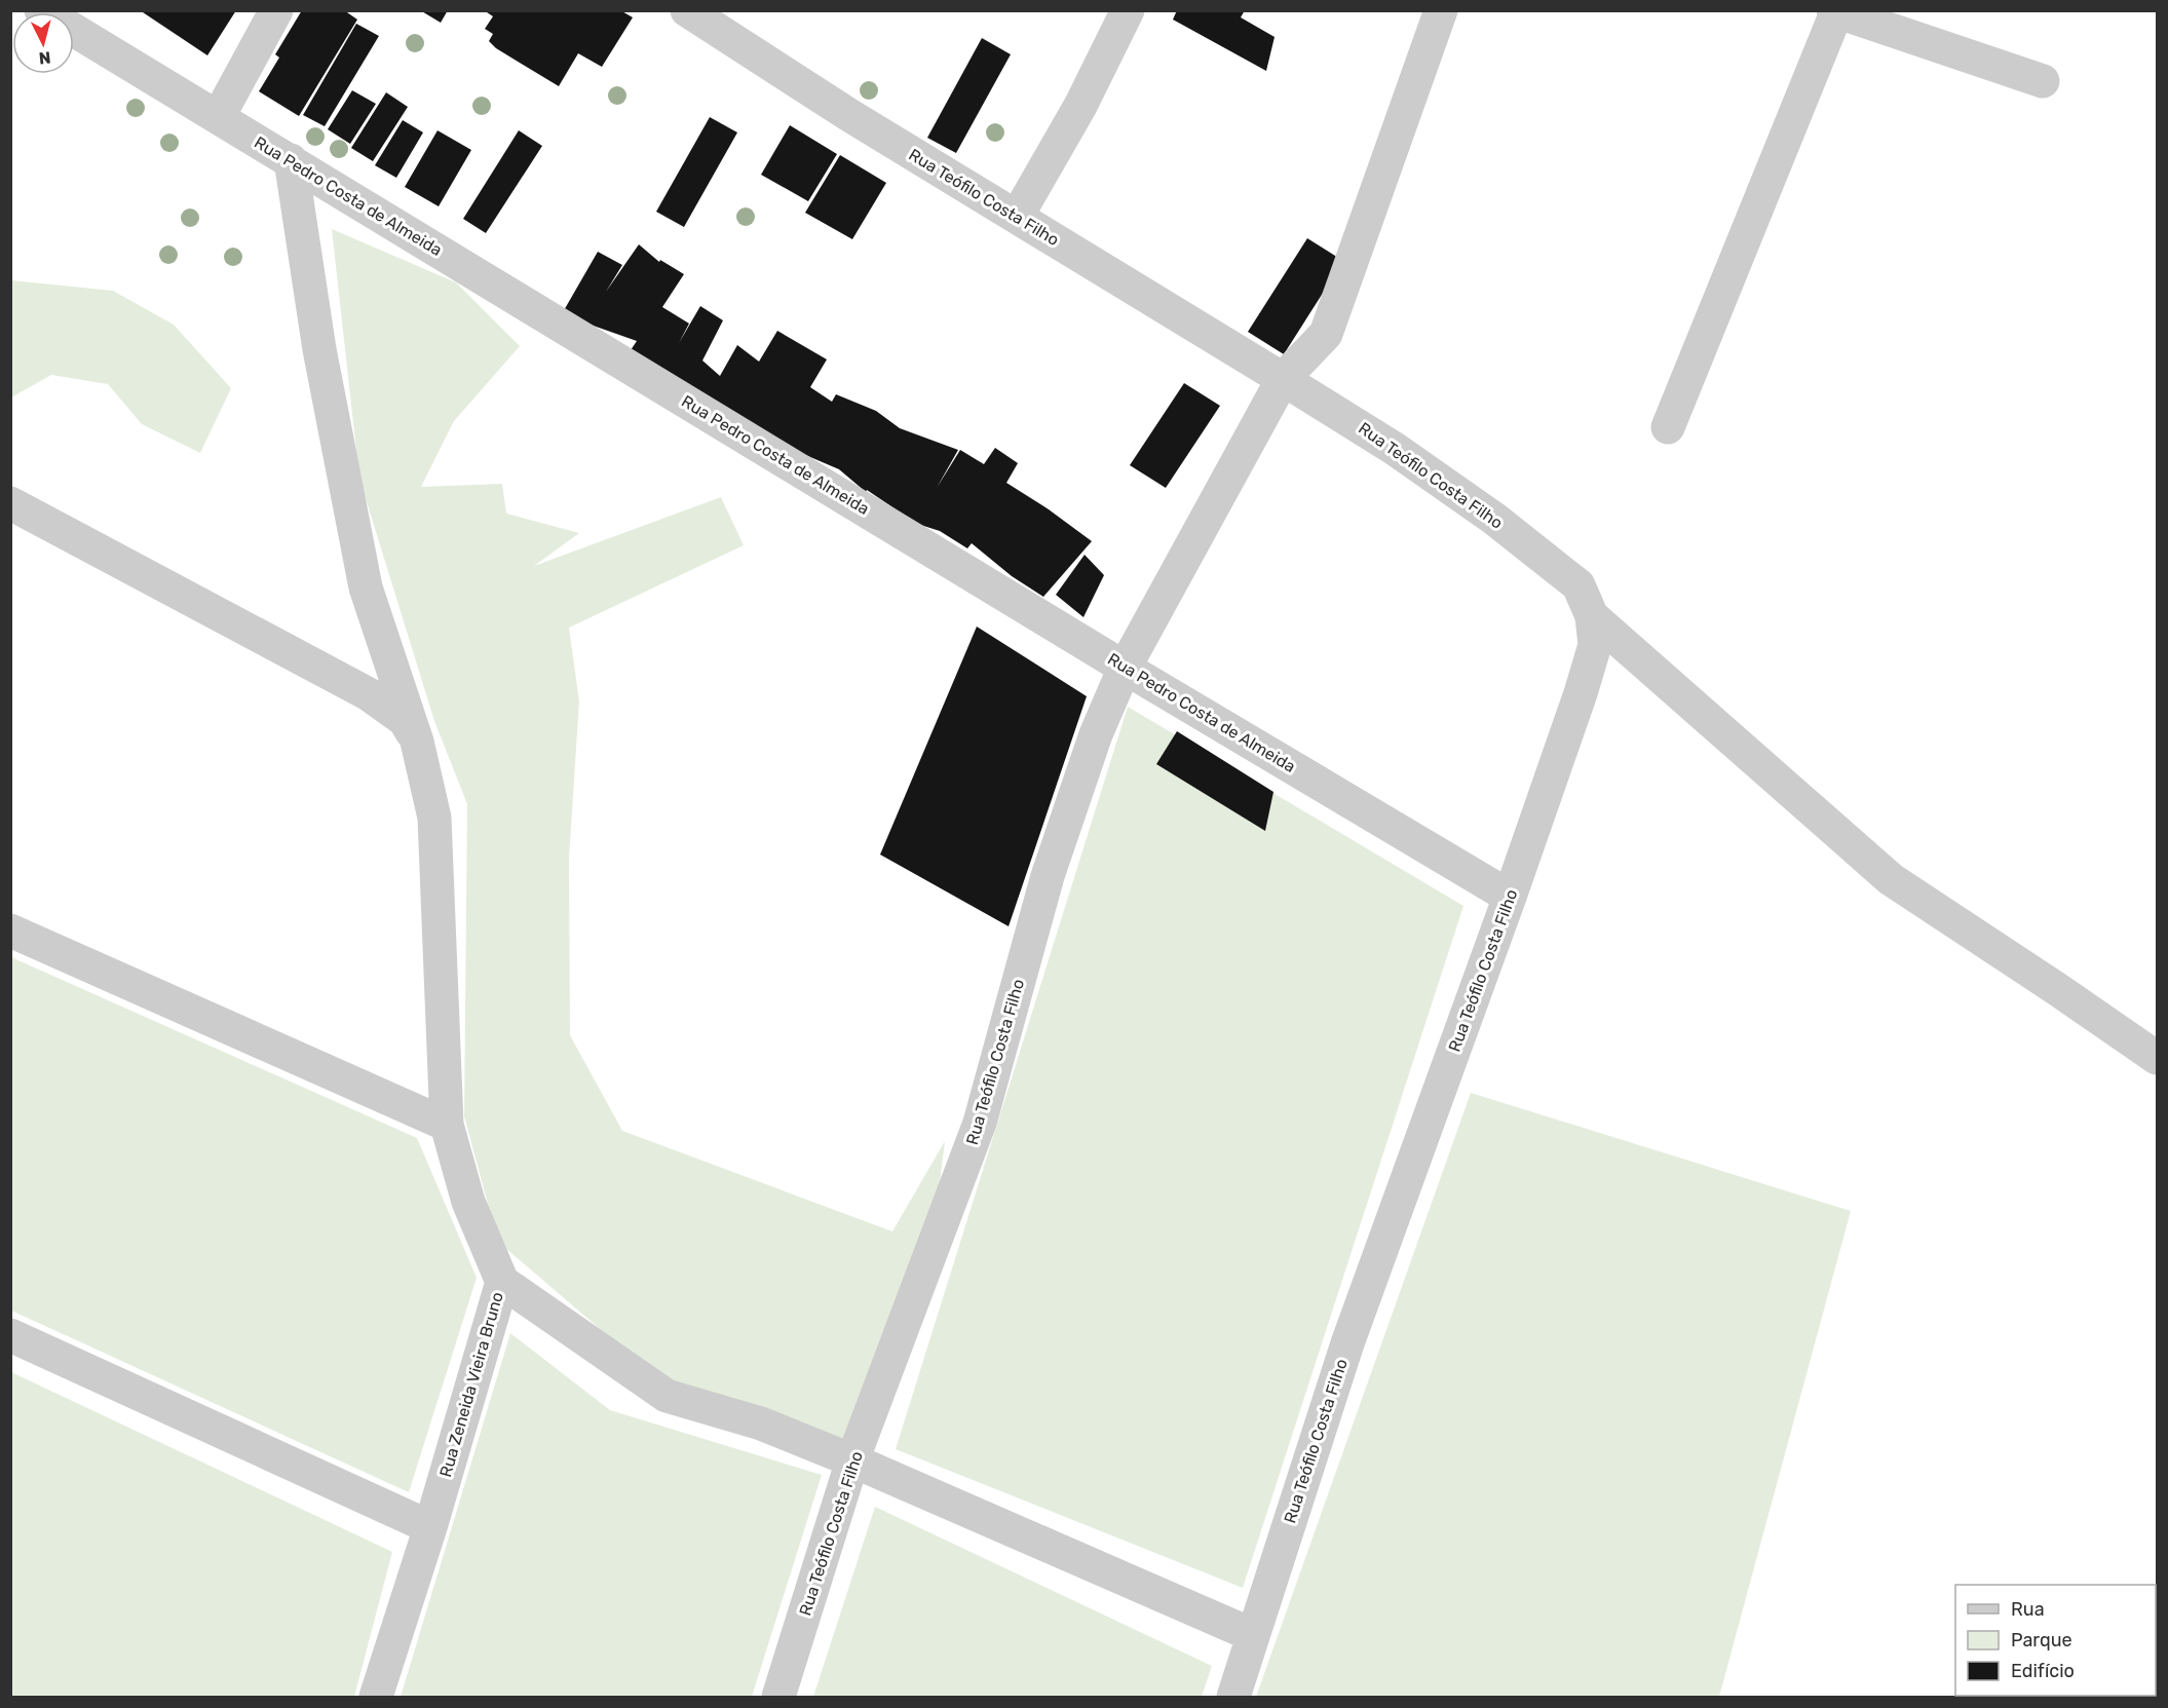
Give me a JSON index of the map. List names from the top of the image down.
{
  "streets": {
    "street": ["Rua Pedro Costa de Almeida", "Rua Teófilo Costa Filho", "Rua Zeneida Vieira Bruno"]
  },
  "crossings": [
    ["Rua Pedro Costa de Almeida", "Rua Teófilo Costa Filho"],
    ["Rua Pedro Costa de Almeida", "Rua Zeneida Vieira Bruno"]
  ],
  "legend": ["Rua", "Parque", "Edifício"],
  "north": "bottom"
}
